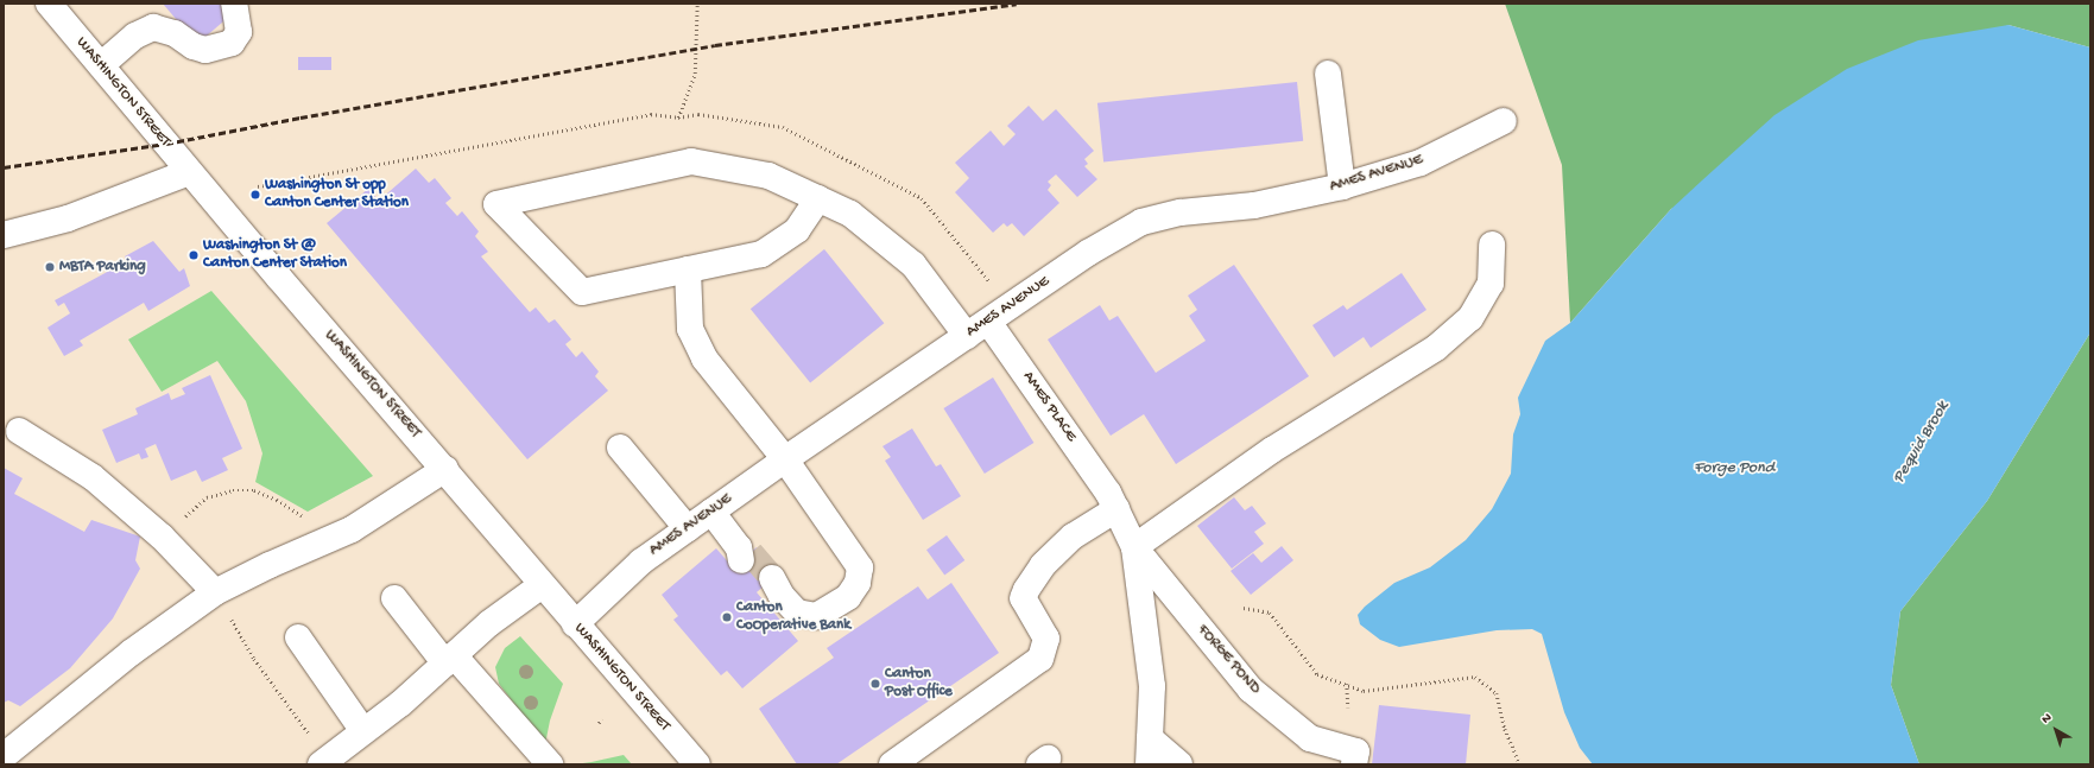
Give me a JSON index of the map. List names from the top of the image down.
{
  "streets": {
    "street": [
      "WASHINGTON STREET",
      "AMES AVENUE",
      "AMES PLACE",
      "FORGE POND"
    ]
  },
  "crossings": [
    ["WASHINGTON STREET", "AMES AVENUE"],
    ["AMES AVENUE", "AMES PLACE"],
    ["AMES PLACE", "FORGE POND"]
  ],
  "water": ["Pequid Brook", "Forge Pond"],
  "places": [
    "Washington St opp Canton Center Station",
    "Washington St @ Canton Center Station",
    "MBTA Parking",
    "Canton CoOperative Bank",
    "Canton Post Office"
  ],
  "north": "top left"
}
